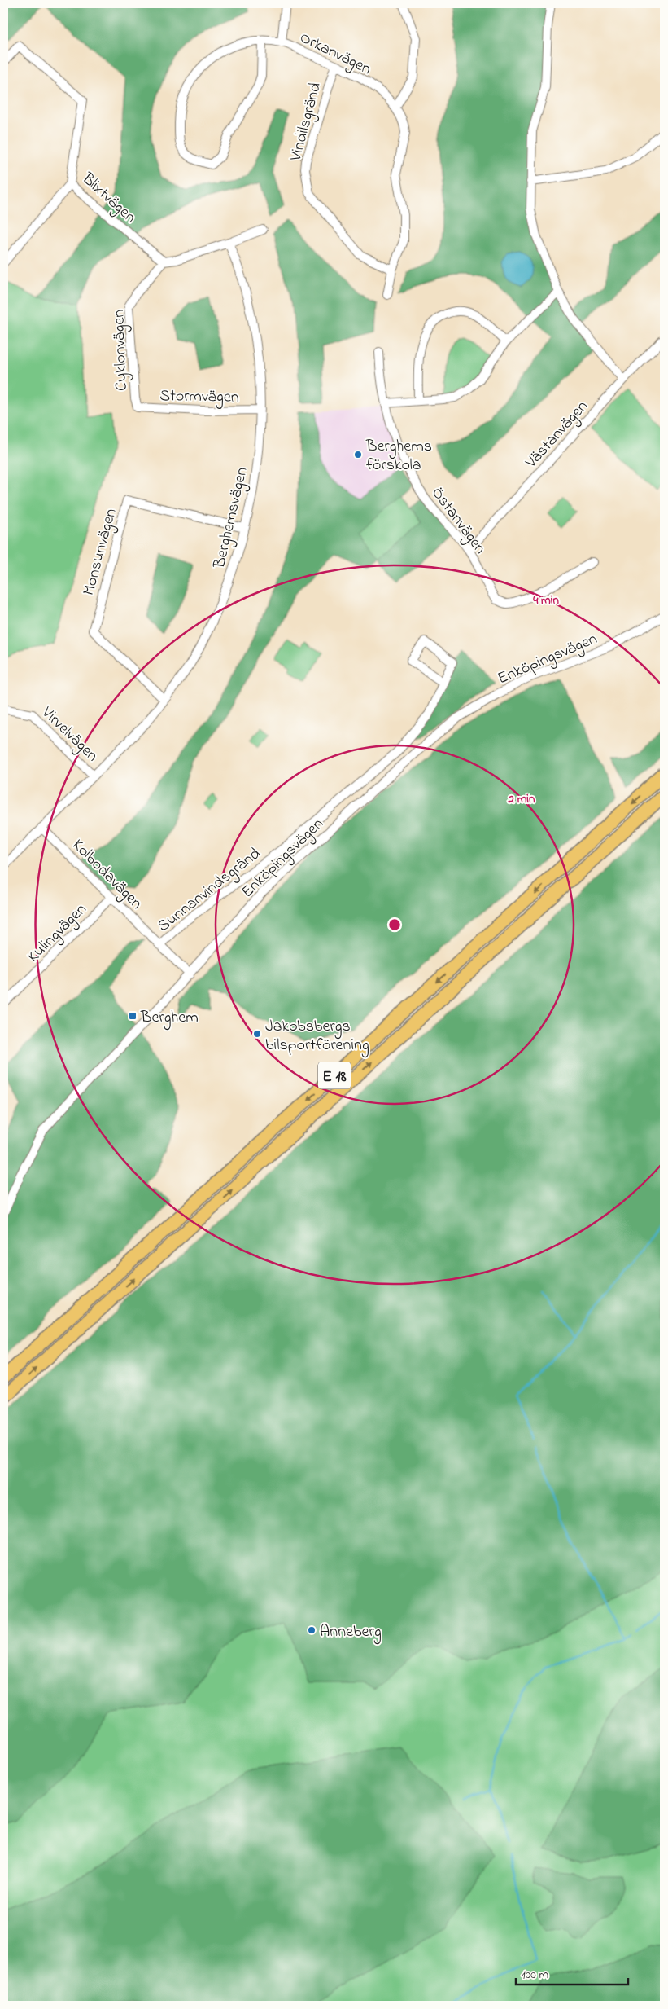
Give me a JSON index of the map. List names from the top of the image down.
{
  "streets": {
    "highway": ["E 18"],
    "street": [
      "Orkanvägen",
      "Vindilsgränd",
      "Blixtvägen",
      "Cyklonvägen",
      "Stormvägen",
      "Västanvägen",
      "Berghemsvägen",
      "Östanvägen",
      "Monsunvägen",
      "Enköpingsvägen",
      "Virvelvägen",
      "Kolbodavägen",
      "Sunnanvindsgränd",
      "Kulingvägen"
    ]
  },
  "crossings": [
    ["Orkanvägen", "Vindilsgränd"],
    ["Blixtvägen", "Cyklonvägen"],
    ["Cyklonvägen", "Stormvägen"],
    ["Stormvägen", "Berghemsvägen"],
    ["Västanvägen", "Östanvägen"],
    ["Berghemsvägen", "Monsunvägen"],
    ["Berghemsvägen", "Virvelvägen"],
    ["Berghemsvägen", "Kolbodavägen"],
    ["Enköpingsvägen", "Kolbodavägen"],
    ["Kolbodavägen", "Sunnanvindsgränd"],
    ["Kolbodavägen", "Kulingvägen"]
  ],
  "places": {
    "other": ["Berghems förskola", "Jakobsbergs bilsportförening", "Anneberg"],
    "transit": ["Berghem"]
  },
  "scale_bar": "100 m",
  "rings": ["4 min", "2 min"]
}
